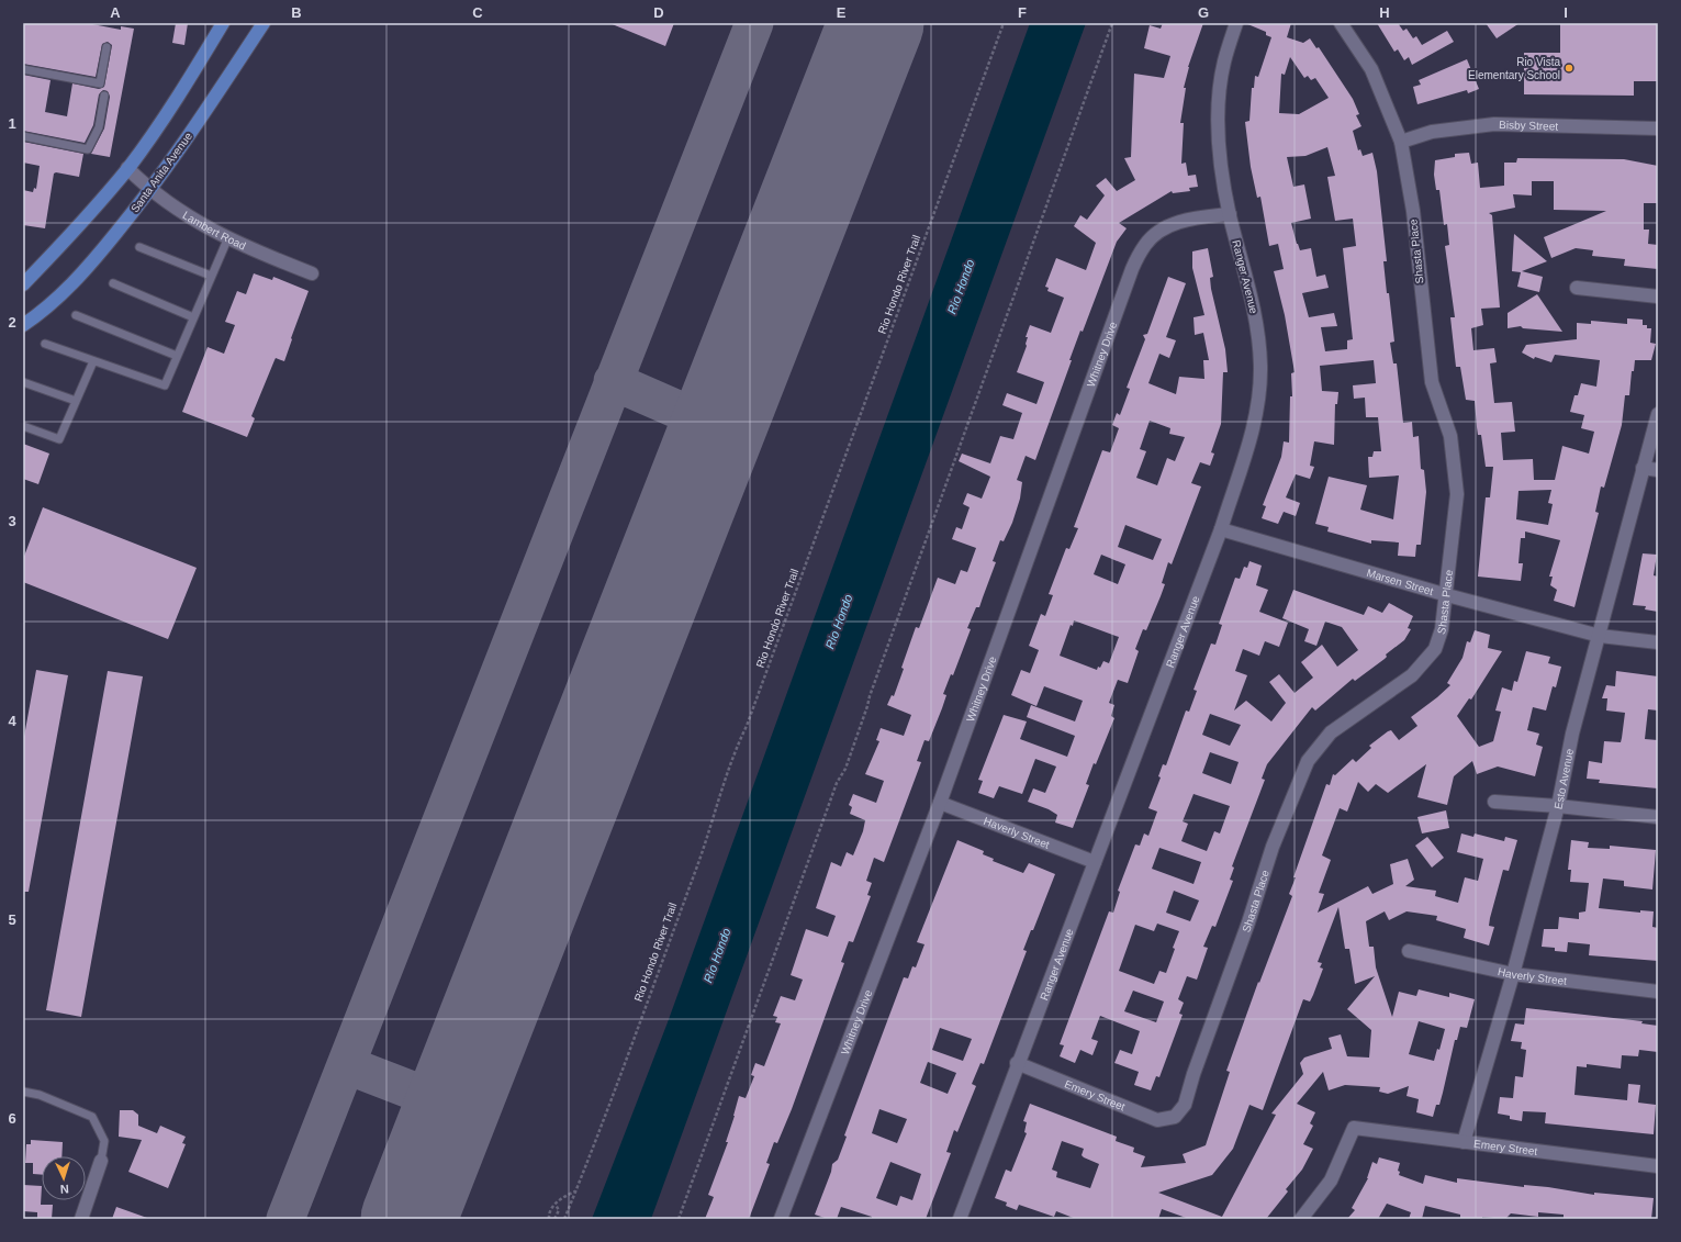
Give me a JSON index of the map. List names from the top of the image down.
{
  "streets": {
    "main road": ["Santa Anita Avenue"],
    "street": [
      "Bisby Street",
      "Lambert Road",
      "Shasta Place",
      "Ranger Avenue",
      "Whitney Drive",
      "Marsen Street",
      "Esto Avenue",
      "Haverly Street",
      "Emery Street"
    ],
    "path": ["Rio Hondo River Trail"]
  },
  "crossings": [
    ["Bisby Street", "Shasta Place"],
    ["Santa Anita Avenue", "Lambert Road"],
    ["Shasta Place", "Marsen Street"],
    ["Shasta Place", "Emery Street"],
    ["Ranger Avenue", "Whitney Drive"],
    ["Ranger Avenue", "Marsen Street"],
    ["Ranger Avenue", "Haverly Street"],
    ["Ranger Avenue", "Emery Street"],
    ["Whitney Drive", "Haverly Street"],
    ["Marsen Street", "Esto Avenue"],
    ["Esto Avenue", "Haverly Street"],
    ["Esto Avenue", "Emery Street"]
  ],
  "water": ["Rio Hondo"],
  "places": ["Rio Vista Elementary School"],
  "north": "bottom",
  "grid": {
    "columns": [
      "A",
      "B",
      "C",
      "D",
      "E",
      "F",
      "G",
      "H",
      "I"
    ],
    "rows": [
      "1",
      "2",
      "3",
      "4",
      "5",
      "6"
    ]
  }
}
